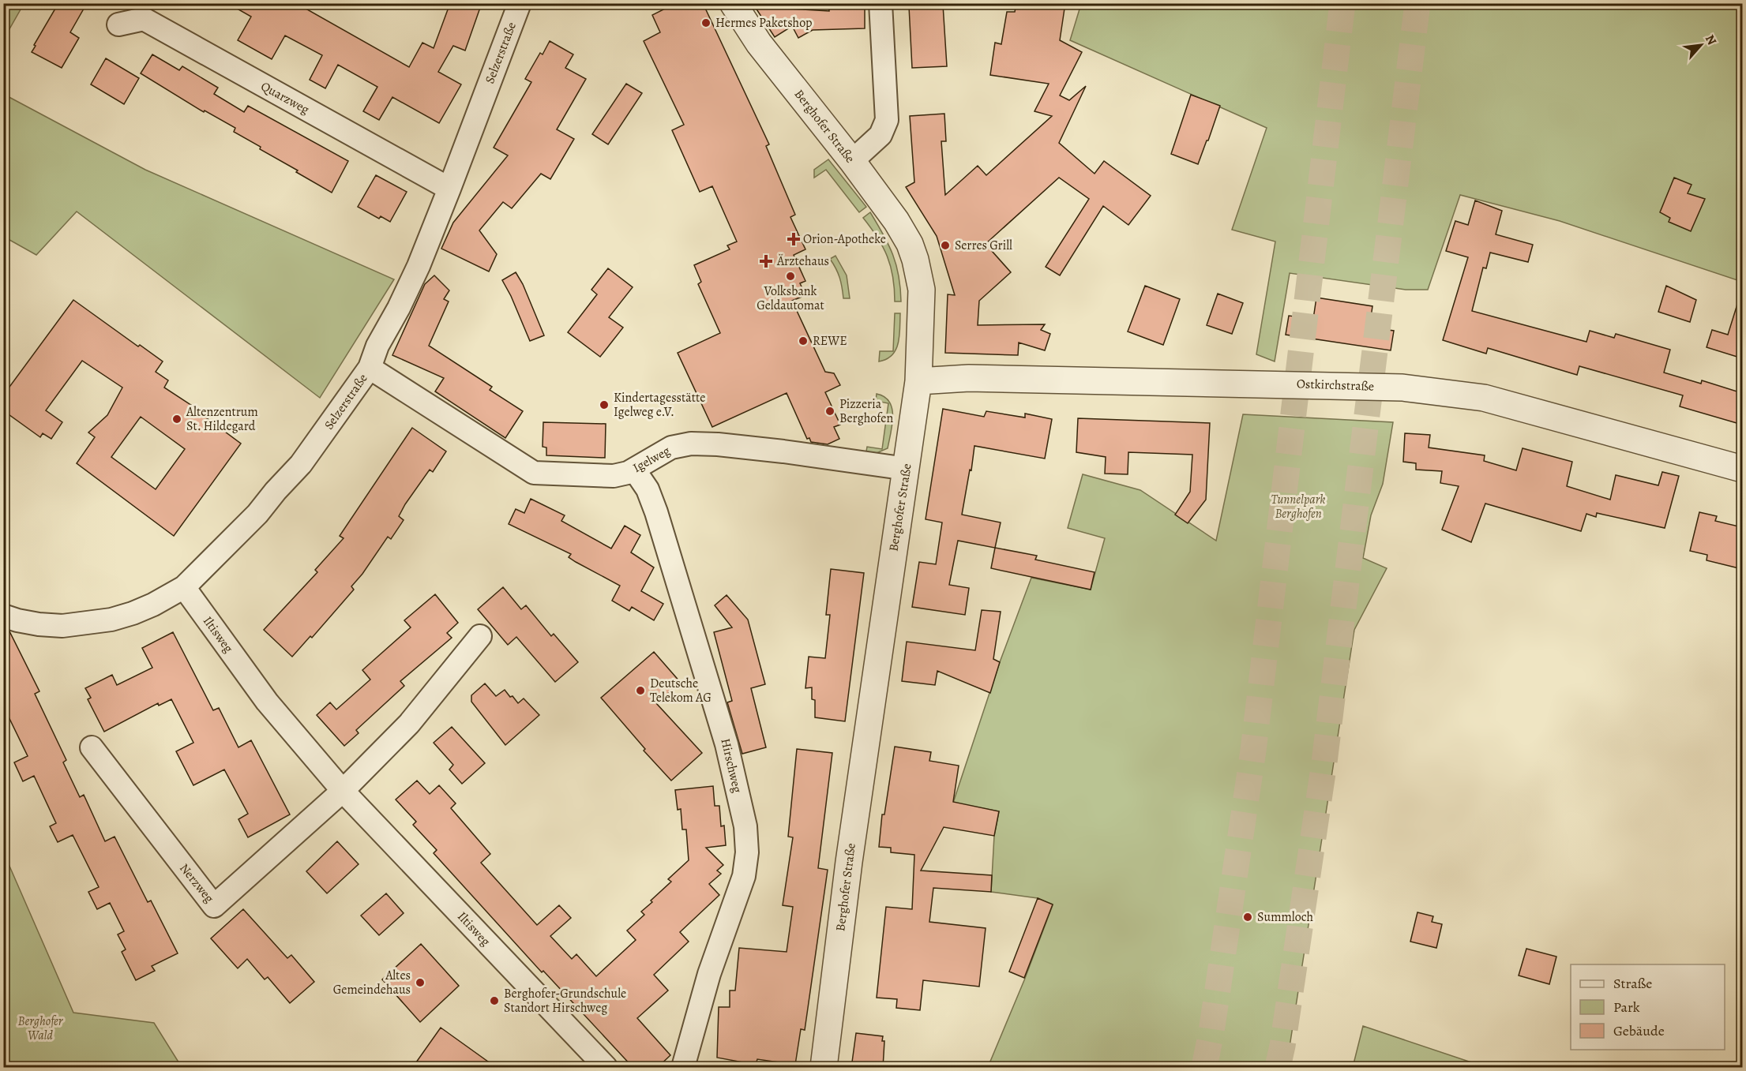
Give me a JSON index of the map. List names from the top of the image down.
{
  "streets": {
    "street": [
      "Selzerstraße",
      "Quarzweg",
      "Berghofer Straße",
      "Ostkirchstraße",
      "Igelweg",
      "Iltisweg",
      "Hirschweg",
      "Nerzweg"
    ]
  },
  "crossings": [
    ["Selzerstraße", "Quarzweg"],
    ["Selzerstraße", "Igelweg"],
    ["Selzerstraße", "Iltisweg"],
    ["Berghofer Straße", "Ostkirchstraße"],
    ["Berghofer Straße", "Igelweg"],
    ["Igelweg", "Hirschweg"],
    ["Iltisweg", "Nerzweg"]
  ],
  "parks": ["Tunnelpark Berghofen", "Berghofer Wald"],
  "places": {
    "other": [
      "Hermes Paketshop",
      "Serres Grill",
      "Volksbank Geldautomat",
      "REWE",
      "Kindertagesstätte Igelweg e.V.",
      "Pizzeria Berghofen",
      "Altenzentrum St. Hildegard",
      "Deutsche Telekom AG",
      "Summloch",
      "Altes Gemeindehaus",
      "Berghofer-Grundschule Standort Hirschweg"
    ],
    "health": ["Orion-Apotheke", "Ärztehaus"]
  },
  "legend": ["Straße", "Park", "Gebäude"],
  "north": "top right"
}
